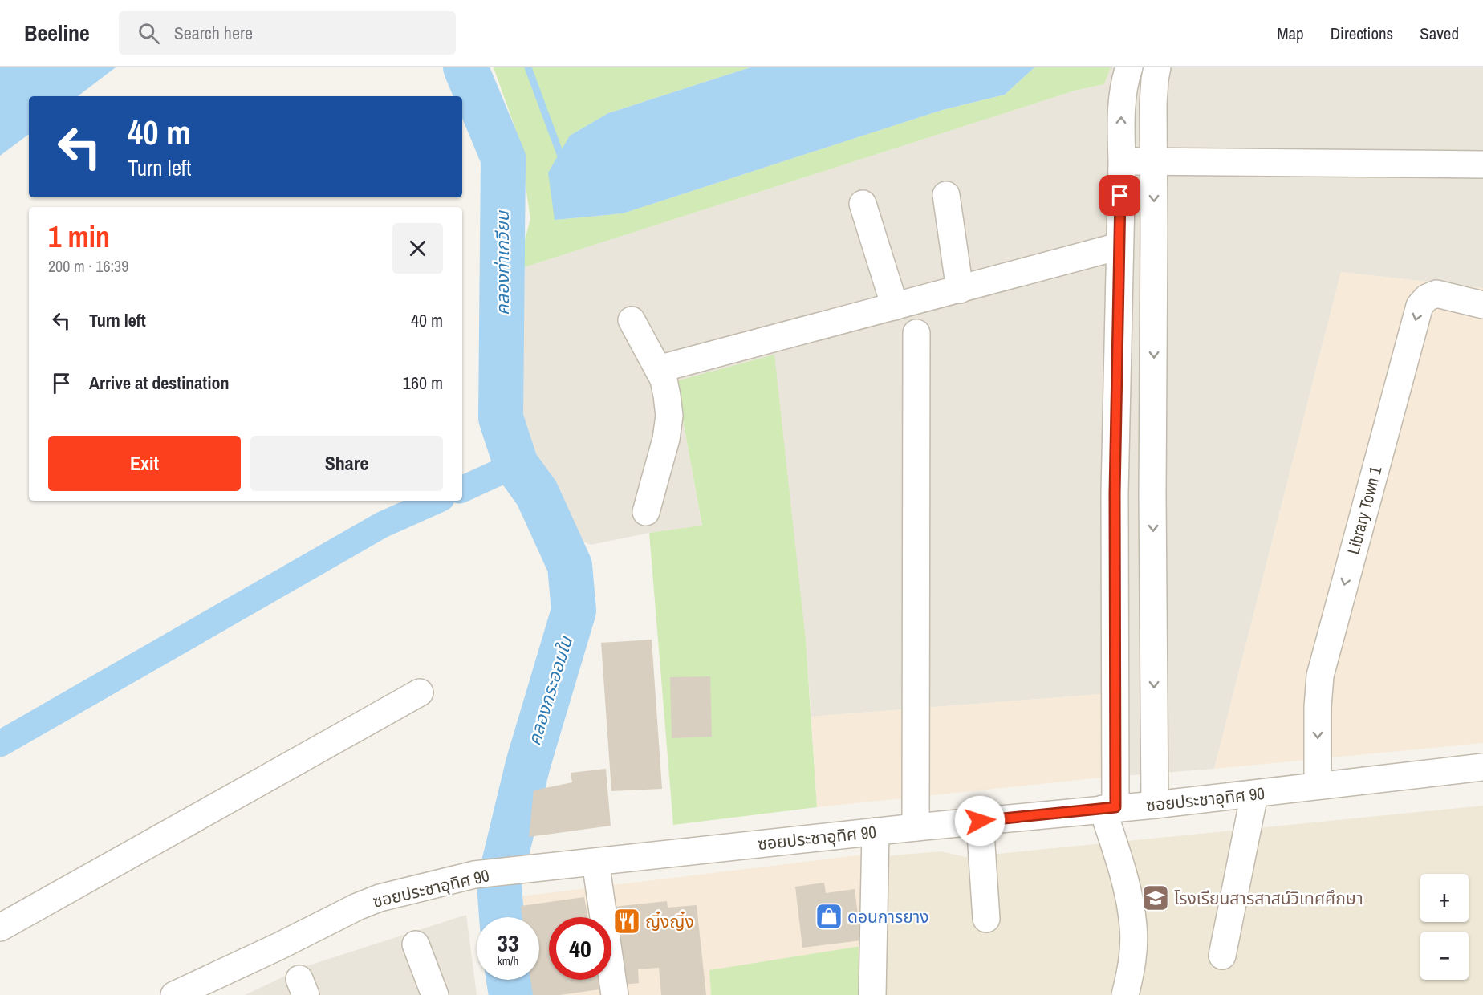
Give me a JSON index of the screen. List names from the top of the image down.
{
  "streets": {
    "street": ["Library Town 1", "ซอยประชาอุทิศ 90"]
  },
  "crossings": [
    ["Library Town 1", "ซอยประชาอุทิศ 90"]
  ],
  "water": ["คลองท่าเกวียน", "คลองกระออมใน"],
  "places": {
    "school or university": ["โรงเรียนสารสาสน์วิเทศศึกษา"],
    "shop": ["ดอนการยาง"],
    "restaurant": ["ญิ๋งญิ๋ง"]
  },
  "page": {
    "header": "Beeline",
    "search": "Search here",
    "nav": ["Map", "Directions", "Saved"],
    "turn": ["40 m", "Turn left"],
    "heading": ["1 min", "200 m · 16:39"],
    "list": [
      {
        "name": "Turn left",
        "value": "40 m"
      },
      {
        "name": "Arrive at destination",
        "value": "160 m"
      }
    ],
    "buttons": ["Exit", "Share"],
    "map_buttons": ["+", "−"],
    "speed": "33 km/h",
    "limit": "40"
  }
}
